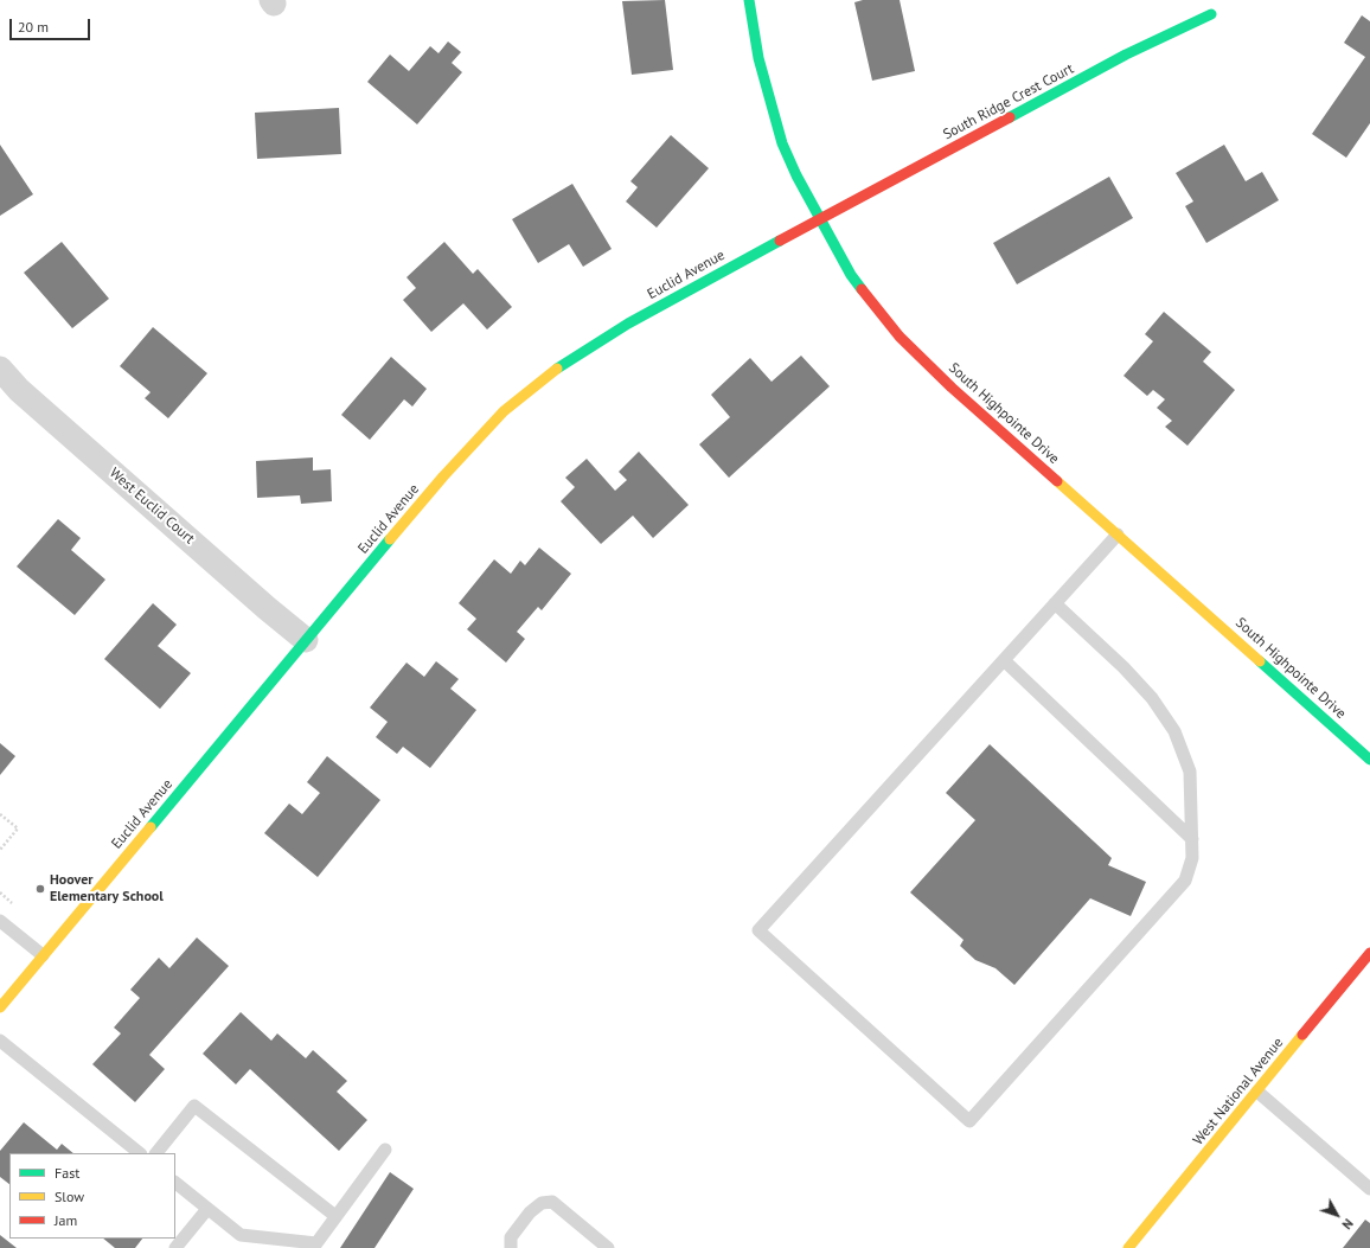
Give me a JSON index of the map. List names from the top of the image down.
{
  "streets": {
    "street": [
      "South Ridge Crest Court",
      "Euclid Avenue",
      "South Highpointe Drive",
      "West Euclid Court",
      "West National Avenue"
    ]
  },
  "crossings": [
    ["South Ridge Crest Court", "Euclid Avenue"],
    ["South Ridge Crest Court", "South Highpointe Drive"],
    ["Euclid Avenue", "South Highpointe Drive"],
    ["Euclid Avenue", "West Euclid Court"]
  ],
  "places": ["Hoover Elementary School"],
  "legend": ["Fast", "Slow", "Jam"],
  "scale_bar": "20 m",
  "north": "bottom right"
}
